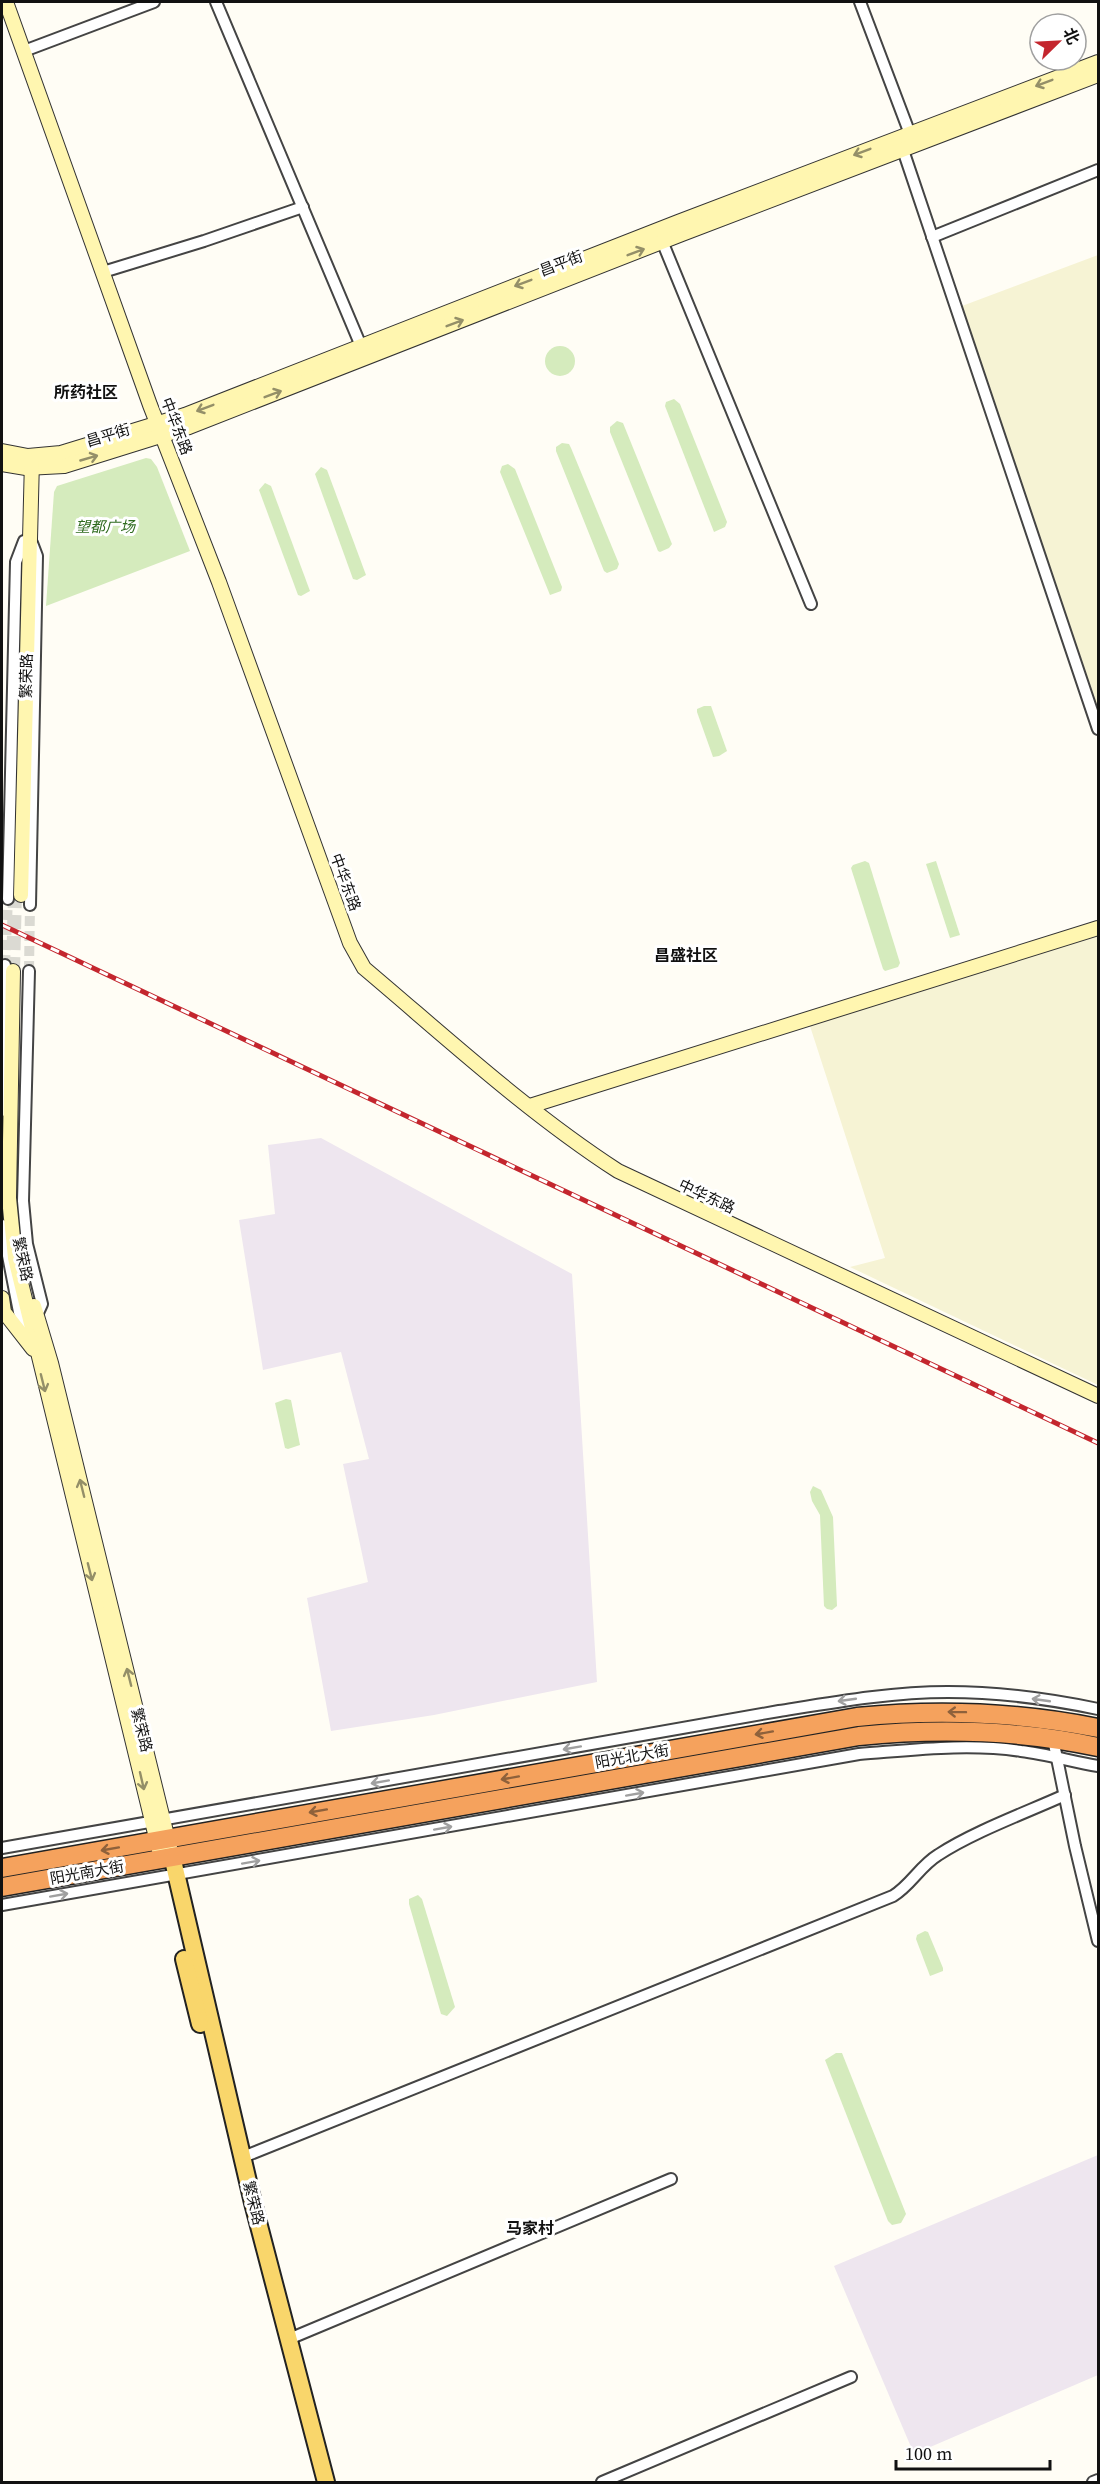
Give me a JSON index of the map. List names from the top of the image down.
{
  "streets": {
    "highway": ["阳光北大街", "阳光南大街"],
    "main road": ["繁荣路"],
    "street": ["昌平街", "中华东路"]
  },
  "crossings": [
    ["昌平街", "中华东路"],
    ["昌平街", "繁荣路"],
    ["繁荣路", "阳光北大街"],
    ["繁荣路", "阳光南大街"],
    ["阳光北大街", "阳光南大街"]
  ],
  "districts": ["所药社区", "昌盛社区", "马家村"],
  "parks": ["望都广场"],
  "scale_bar": "100 m",
  "north": "top right"
}
